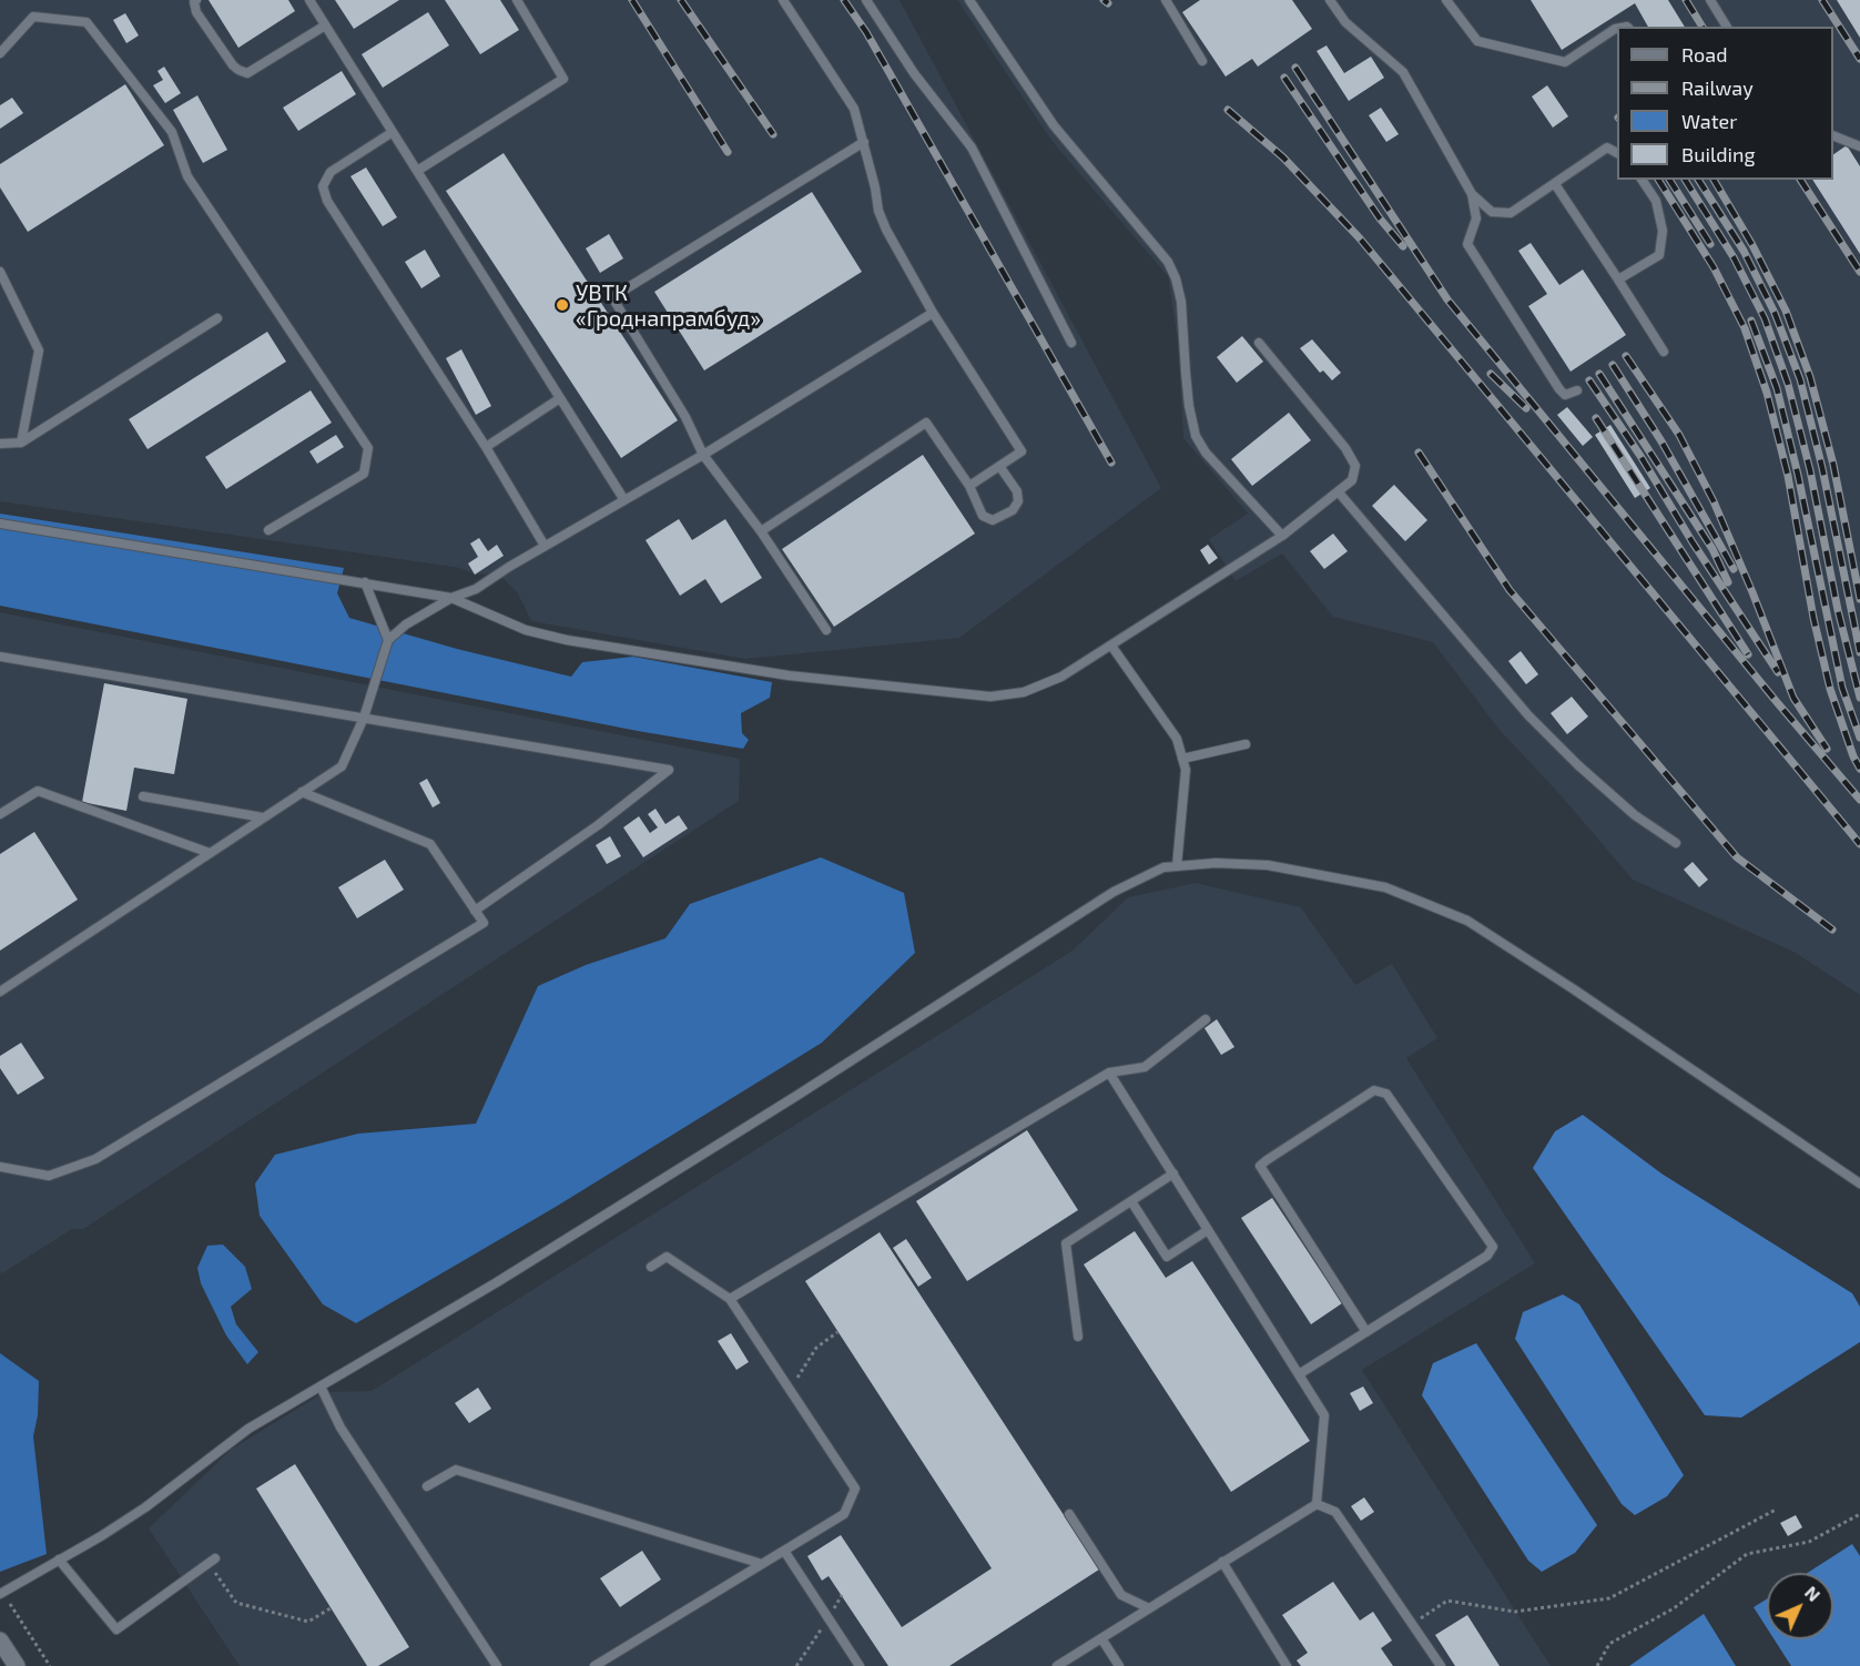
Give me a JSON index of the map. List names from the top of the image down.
{
  "places": ["УВТК «Гроднапрамбуд»"],
  "legend": [
    "Road",
    "Railway",
    "Water",
    "Building"
  ],
  "north": "top right"
}
